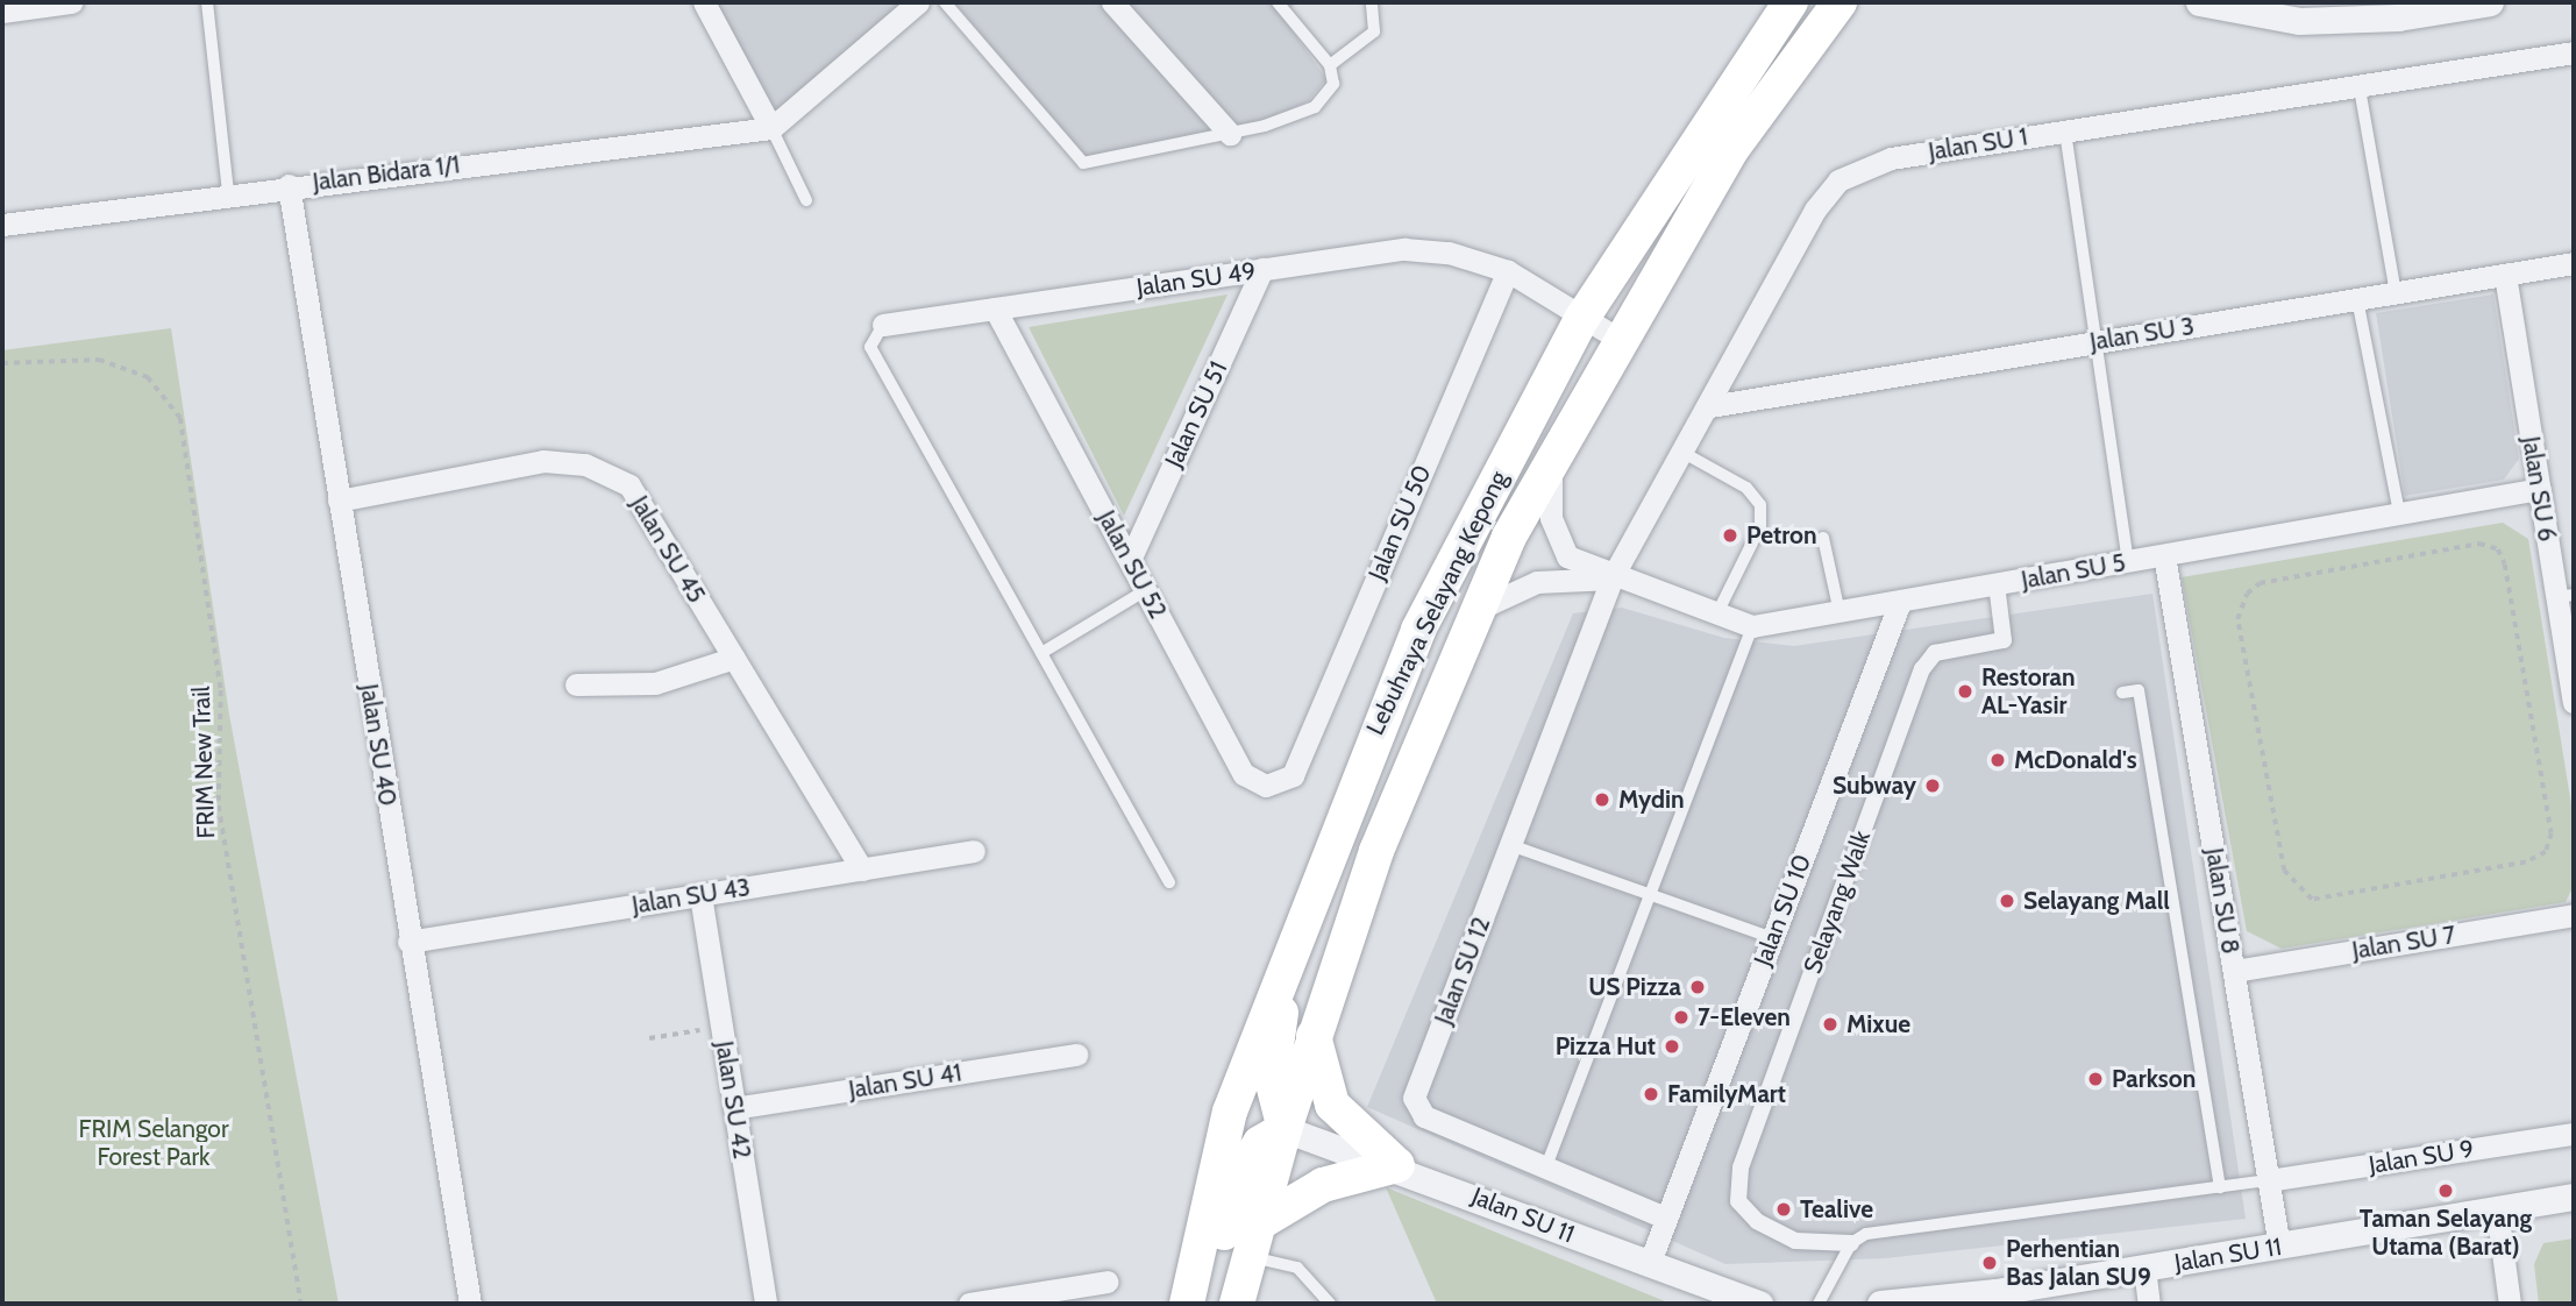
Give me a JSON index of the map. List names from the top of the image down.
{
  "streets": {
    "main road": ["Lebuhraya Selayang Kepong"],
    "street": [
      "Jalan SU 1",
      "Jalan Bidara 1/1",
      "Jalan SU 49",
      "Jalan SU 3",
      "Jalan SU 51",
      "Jalan SU 6",
      "Jalan SU 50",
      "Jalan SU 45",
      "Jalan SU 52",
      "Jalan SU 5",
      "Jalan SU 40",
      "Jalan SU 43",
      "Jalan SU 8",
      "Selayang Walk",
      "Jalan SU 10",
      "Jalan SU 7",
      "Jalan SU 12",
      "Jalan SU 41",
      "Jalan SU 42",
      "Jalan SU 9",
      "Jalan SU 11"
    ],
    "path": ["FRIM New Trail"]
  },
  "crossings": [
    ["Jalan SU 1", "Jalan SU 3"],
    ["Jalan SU 1", "Jalan SU 5"],
    ["Jalan SU 1", "Jalan SU 12"],
    ["Jalan Bidara 1/1", "Jalan SU 40"],
    ["Jalan SU 49", "Jalan SU 51"],
    ["Jalan SU 49", "Jalan SU 50"],
    ["Jalan SU 49", "Jalan SU 52"],
    ["Jalan SU 49", "Lebuhraya Selayang Kepong"],
    ["Jalan SU 3", "Jalan SU 6"],
    ["Jalan SU 51", "Jalan SU 52"],
    ["Jalan SU 6", "Jalan SU 5"],
    ["Jalan SU 50", "Jalan SU 52"],
    ["Jalan SU 45", "Jalan SU 40"],
    ["Jalan SU 45", "Jalan SU 43"],
    ["Jalan SU 5", "Lebuhraya Selayang Kepong"],
    ["Jalan SU 5", "Jalan SU 8"],
    ["Jalan SU 5", "Selayang Walk"],
    ["Jalan SU 5", "Jalan SU 10"],
    ["Jalan SU 5", "Jalan SU 12"],
    ["Lebuhraya Selayang Kepong", "Jalan SU 11"],
    ["Jalan SU 40", "Jalan SU 43"],
    ["Jalan SU 43", "Jalan SU 42"],
    ["Jalan SU 8", "Jalan SU 7"],
    ["Jalan SU 8", "Jalan SU 9"],
    ["Jalan SU 8", "Jalan SU 11"],
    ["Jalan SU 10", "Jalan SU 12"],
    ["Jalan SU 10", "Jalan SU 11"],
    ["Jalan SU 41", "Jalan SU 42"]
  ],
  "parks": ["FRIM Selangor Forest Park"],
  "places": [
    "Petron",
    "Restoran AL-Yasir",
    "McDonald's",
    "Subway",
    "Mydin",
    "Selayang Mall",
    "US Pizza",
    "7-Eleven",
    "Mixue",
    "Pizza Hut",
    "Parkson",
    "FamilyMart",
    "Taman Selayang Utama (Barat)",
    "Tealive",
    "Perhentian Bas Jalan SU9"
  ]
}
